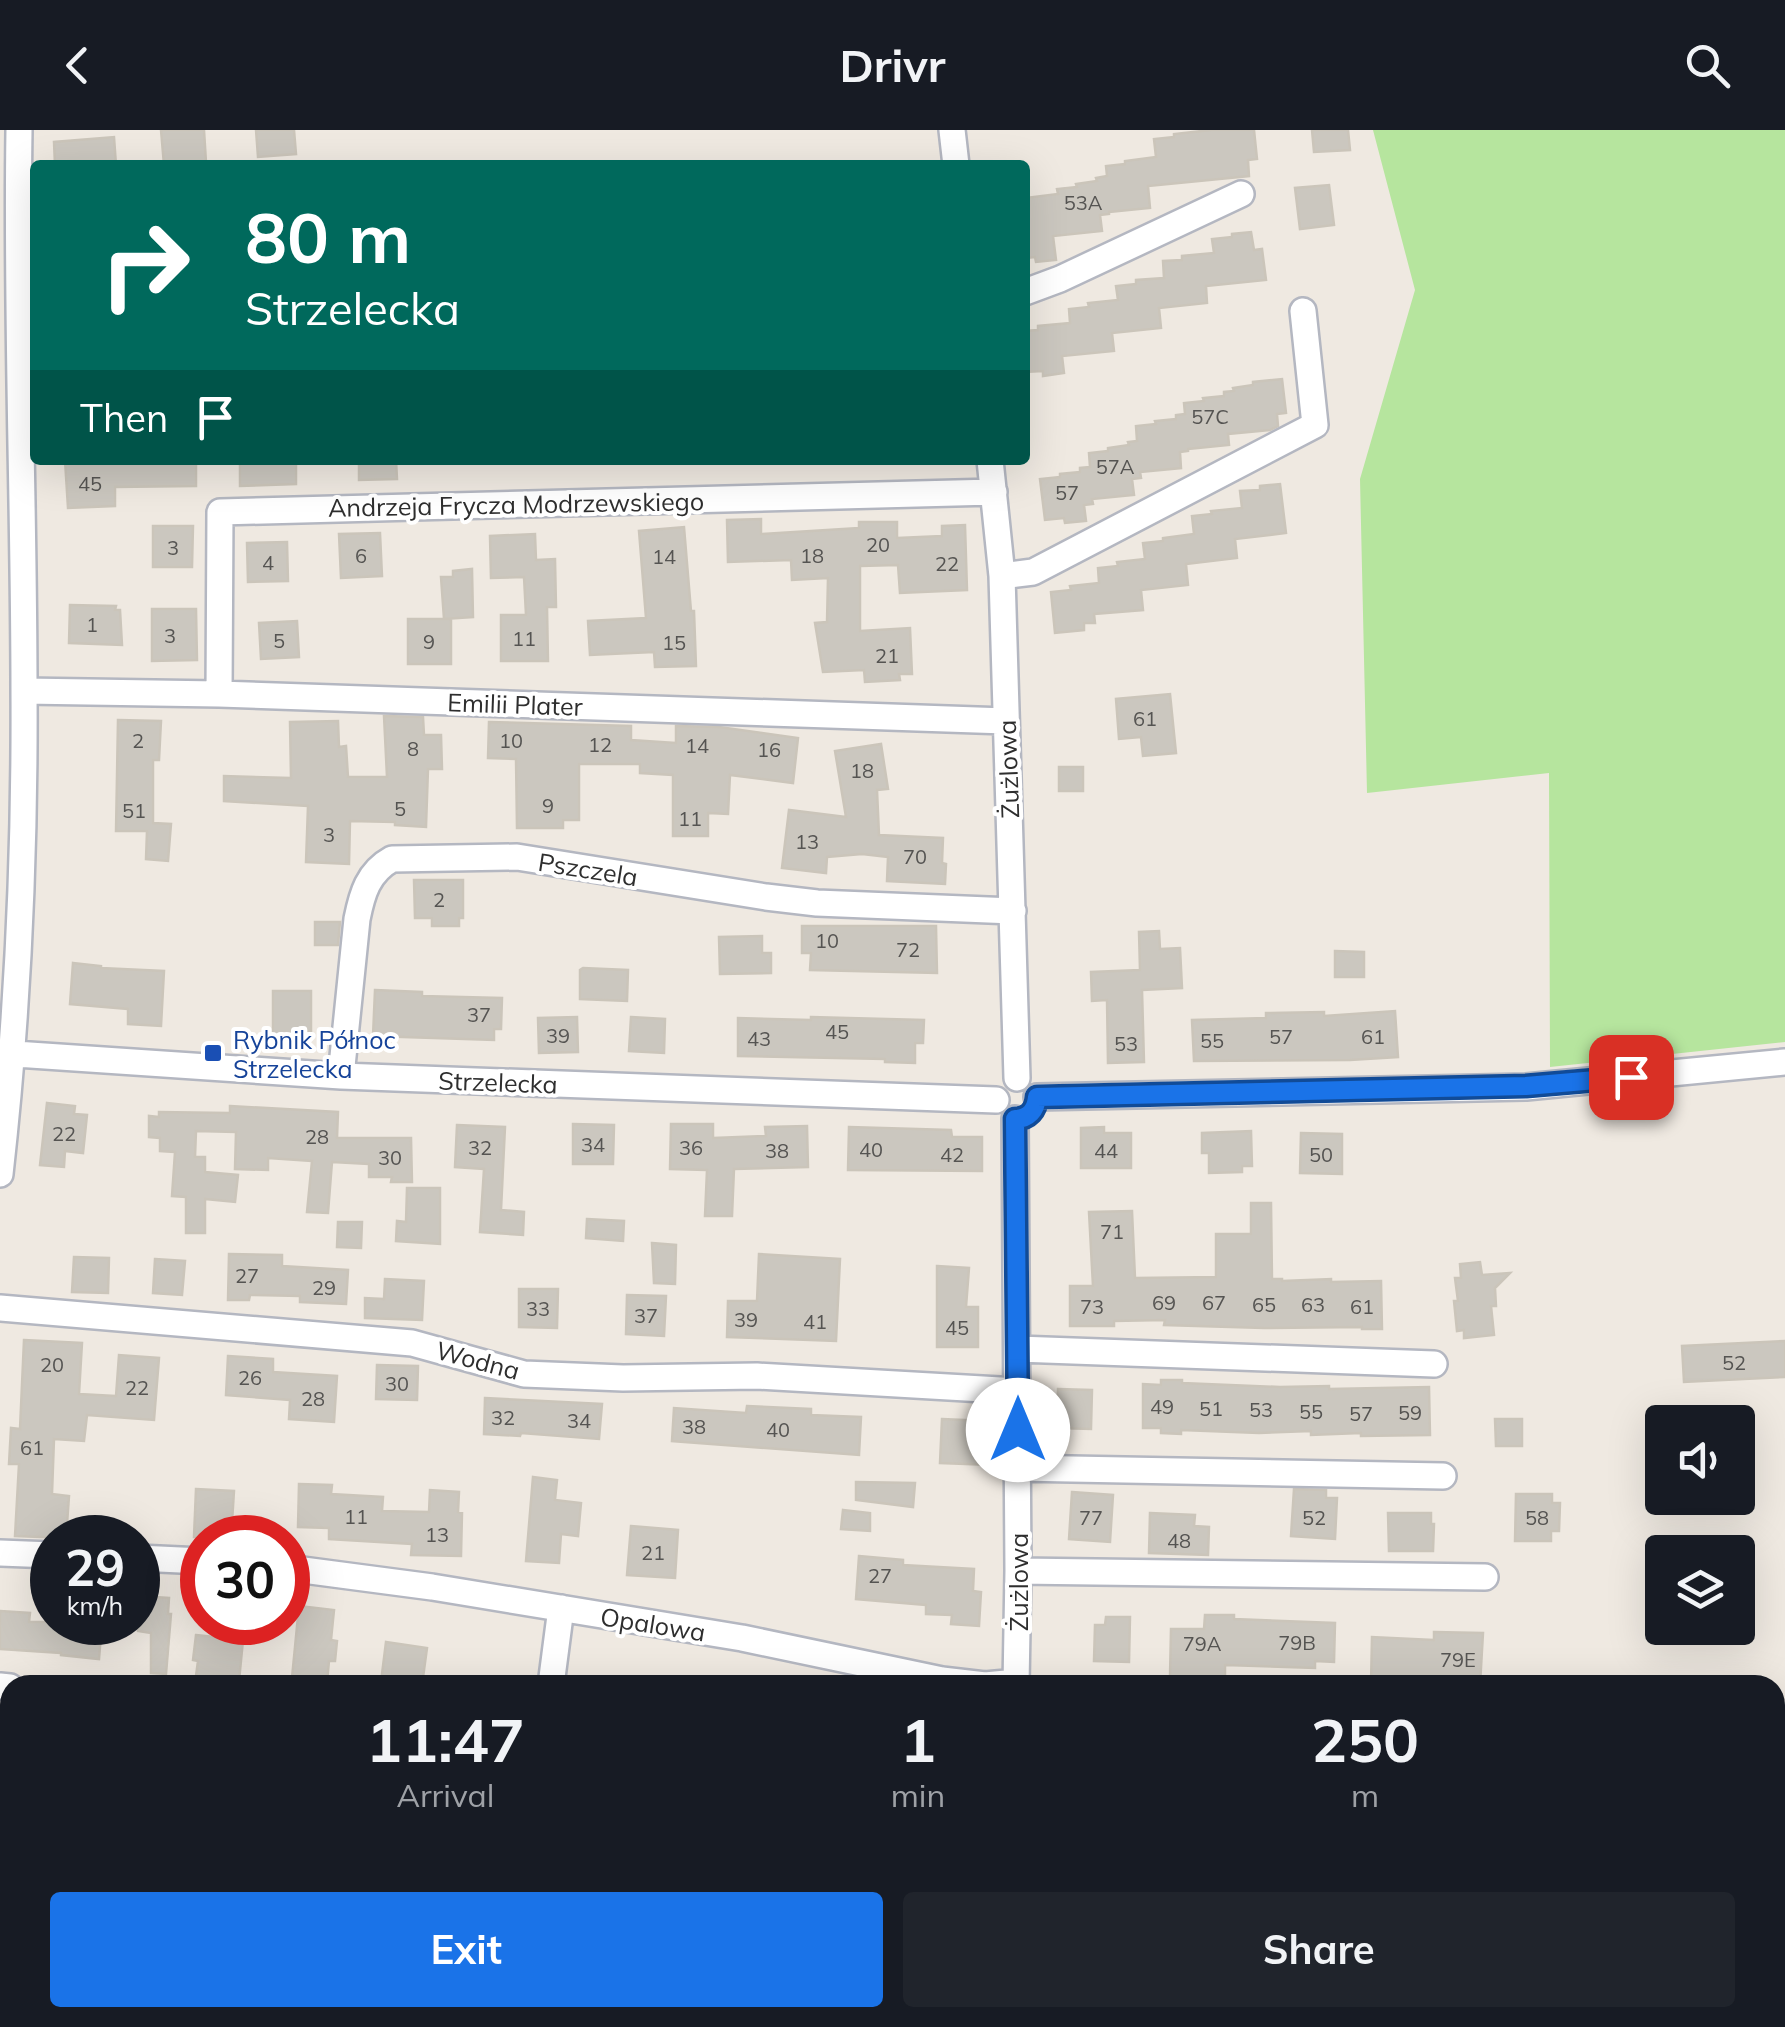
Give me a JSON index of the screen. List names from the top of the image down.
{
  "streets": {
    "street": [
      "Andrzeja Frycza Modrzewskiego",
      "Emilii Plater",
      "Żużlowa",
      "Pszczela",
      "Strzelecka",
      "Wodna",
      "Opalowa"
    ]
  },
  "crossings": [
    ["Andrzeja Frycza Modrzewskiego", "Emilii Plater"],
    ["Andrzeja Frycza Modrzewskiego", "Żużlowa"],
    ["Emilii Plater", "Żużlowa"],
    ["Żużlowa", "Pszczela"],
    ["Żużlowa", "Strzelecka"],
    ["Żużlowa", "Wodna"],
    ["Pszczela", "Strzelecka"]
  ],
  "places": {
    "transit": ["Rybnik Północ Strzelecka"]
  },
  "house_numbers": [
    "53A",
    "57C",
    "57A",
    "45",
    "57",
    "20",
    "3",
    "6",
    "18",
    "14",
    "4",
    "22",
    "1",
    "3",
    "11",
    "5",
    "9",
    "15",
    "21",
    "61",
    "2",
    "10",
    "12",
    "14",
    "8",
    "16",
    "18",
    "9",
    "5",
    "51",
    "11",
    "3",
    "13",
    "70",
    "2",
    "10",
    "72",
    "37",
    "45",
    "39",
    "57",
    "61",
    "43",
    "55",
    "53",
    "22",
    "28",
    "34",
    "32",
    "36",
    "40",
    "38",
    "44",
    "42",
    "50",
    "30",
    "71",
    "27",
    "29",
    "69",
    "67",
    "65",
    "63",
    "73",
    "61",
    "33",
    "37",
    "39",
    "41",
    "45",
    "52",
    "20",
    "26",
    "30",
    "22",
    "28",
    "49",
    "51",
    "53",
    "55",
    "59",
    "57",
    "32",
    "34",
    "38",
    "40",
    "61",
    "11",
    "77",
    "52",
    "58",
    "13",
    "48",
    "21",
    "27",
    "79B",
    "79A",
    "79E"
  ],
  "page": {
    "header": "Drivr",
    "turn": ["80 m", "Strzelecka"],
    "then": "Then",
    "speed": "29 km/h",
    "limit": "30",
    "eta": [
      "11:47",
      "Arrival",
      "1",
      "min",
      "250",
      "m"
    ],
    "buttons": ["Exit", "Share"]
  }
}
